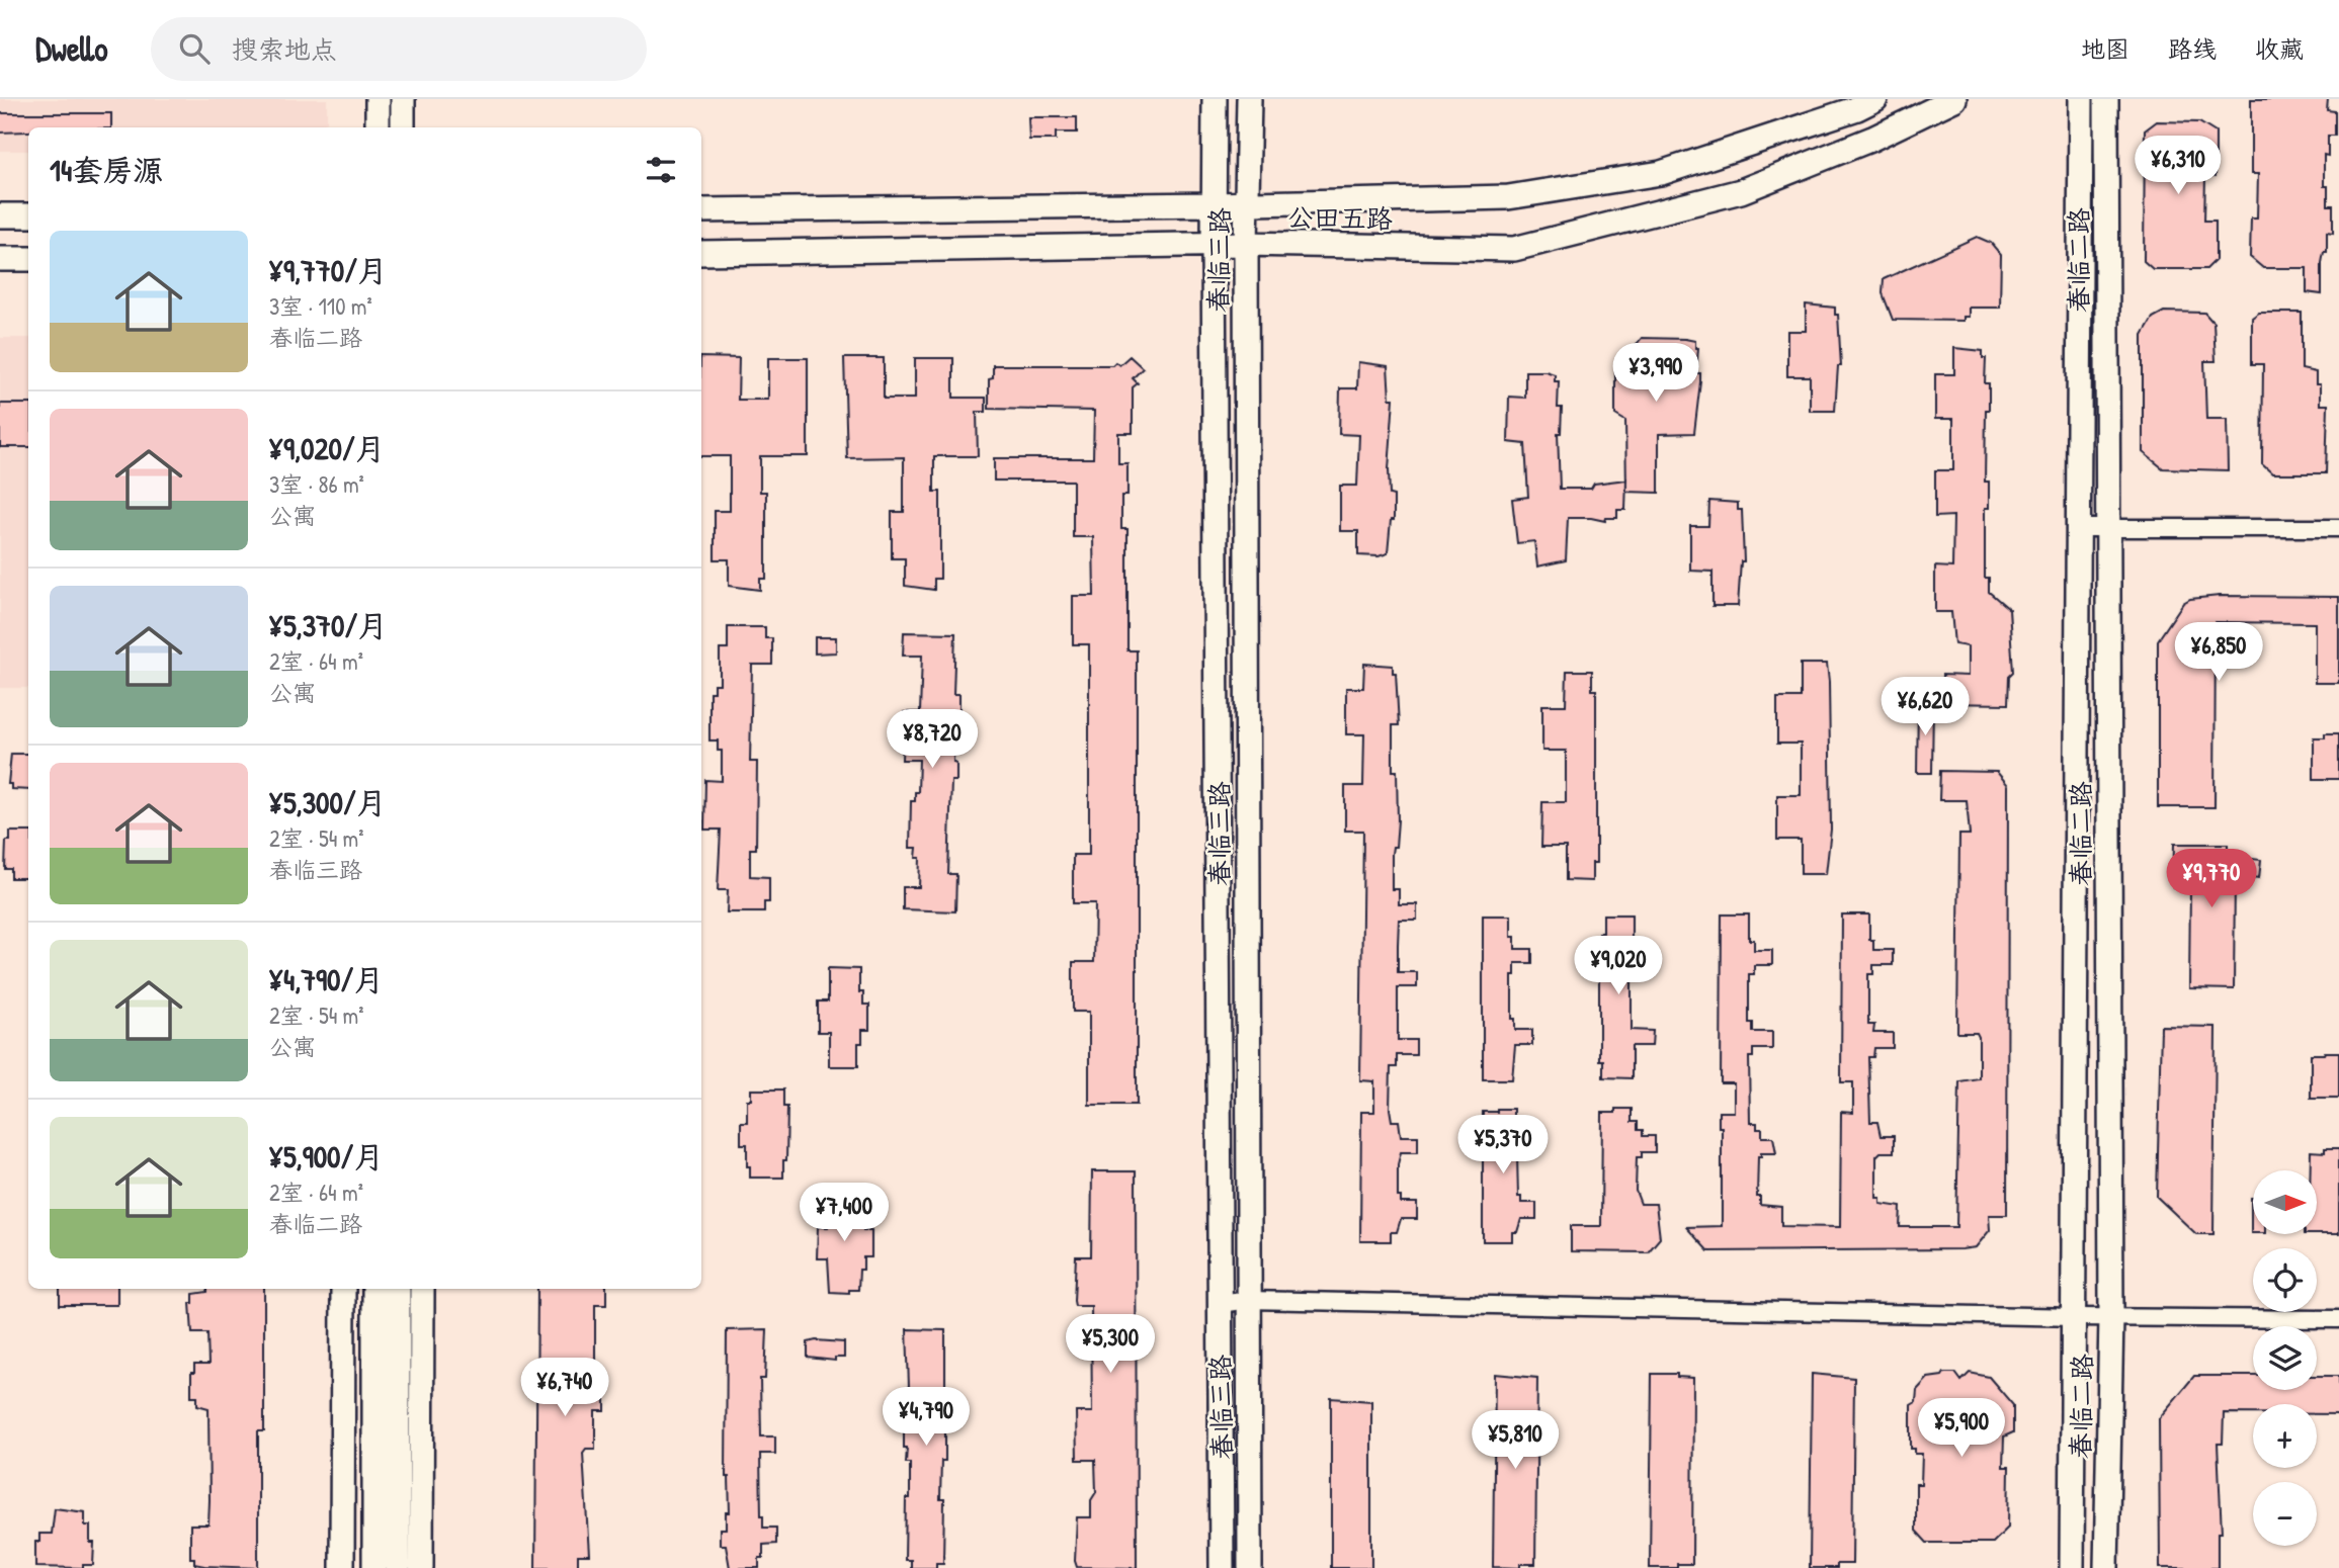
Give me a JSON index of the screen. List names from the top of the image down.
{
  "streets": {
    "street": ["公田五路", "春临三路", "春临二路"]
  },
  "crossings": [
    ["公田五路", "春临三路"]
  ],
  "north": "right",
  "page": {
    "header": "Dwello",
    "search": "搜索地点",
    "nav": ["地图", "路线", "收藏"],
    "heading": "14套房源",
    "price": [
      "¥6,310",
      "¥3,990",
      "¥6,850",
      "¥6,620",
      "¥8,720",
      "¥9,770",
      "¥9,020",
      "¥5,370",
      "¥7,400",
      "¥5,300",
      "¥6,740",
      "¥4,790",
      "¥5,900",
      "¥5,810"
    ],
    "list": [
      {
        "name": "¥9,770/月",
        "note": "3室 · 110 m² · 春临二路"
      },
      {
        "name": "¥9,020/月",
        "note": "3室 · 86 m² · 公寓"
      },
      {
        "name": "¥5,370/月",
        "note": "2室 · 64 m² · 公寓"
      },
      {
        "name": "¥5,300/月",
        "note": "2室 · 54 m² · 春临三路"
      },
      {
        "name": "¥4,790/月",
        "note": "2室 · 54 m² · 公寓"
      },
      {
        "name": "¥5,900/月",
        "note": "2室 · 64 m² · 春临二路"
      }
    ],
    "map_buttons": ["+", "−"]
  }
}
